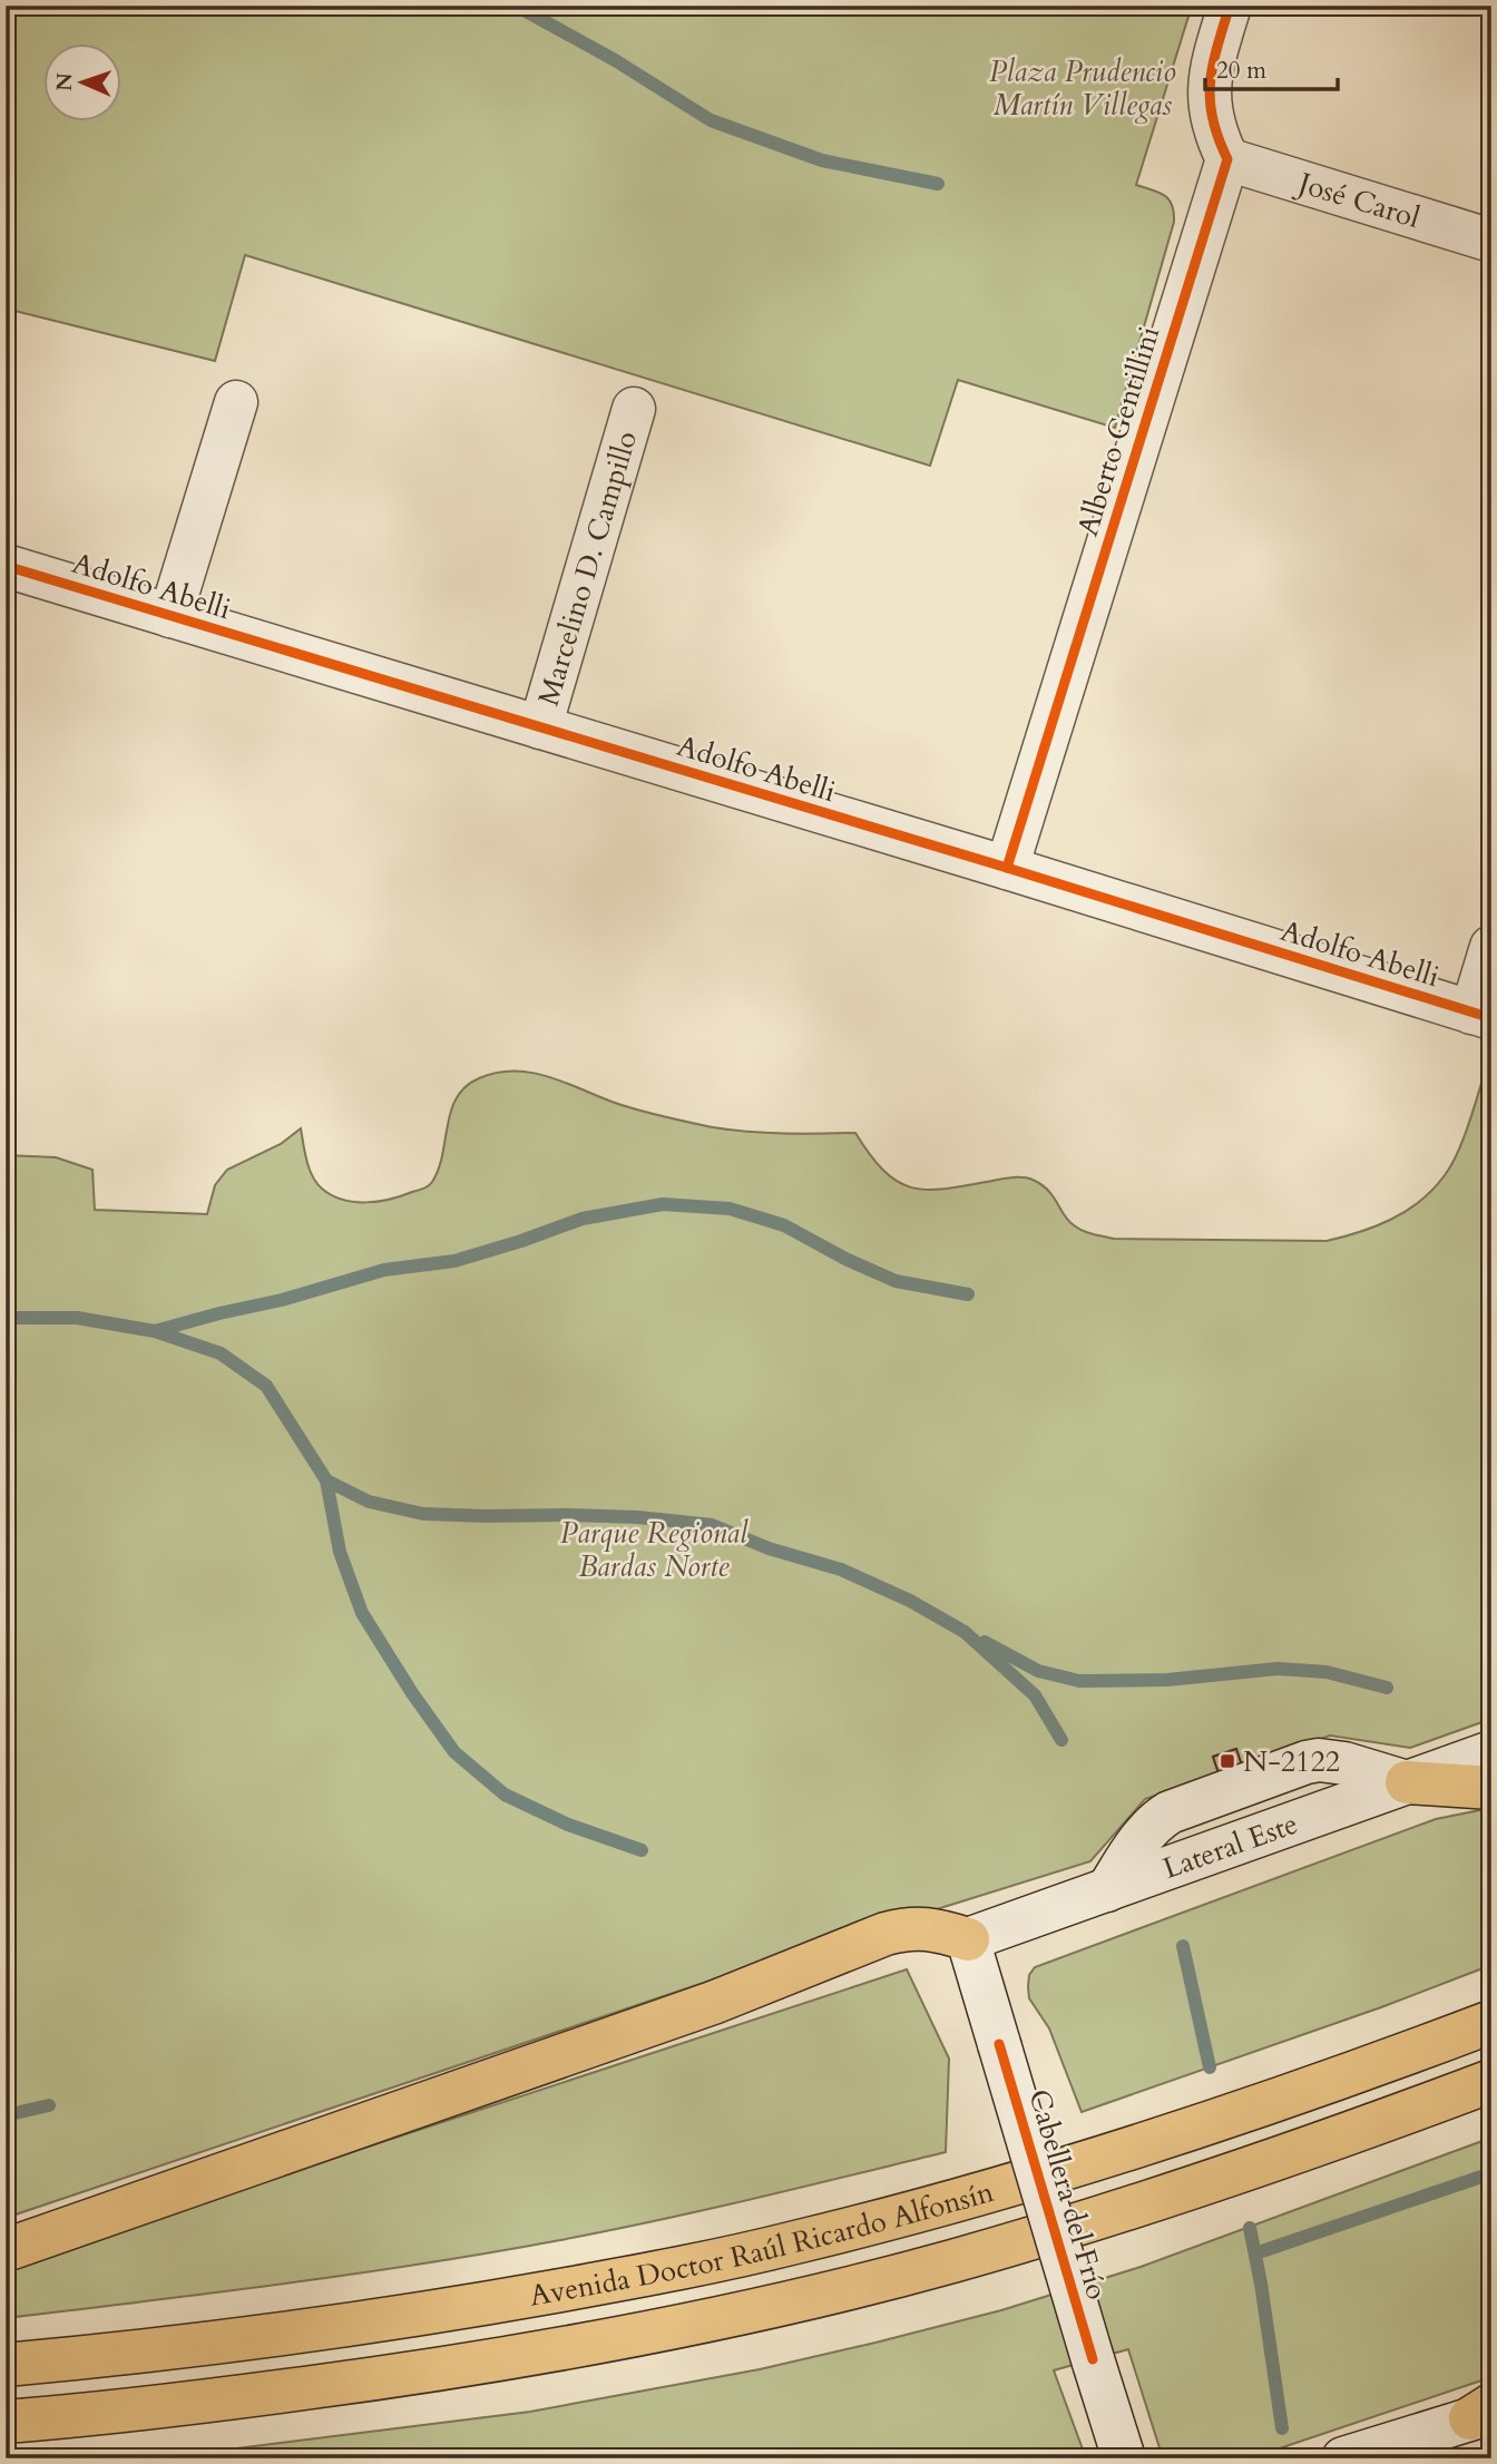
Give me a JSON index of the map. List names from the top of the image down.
{
  "streets": {
    "highway": ["Avenida Doctor Raúl Ricardo Alfonsín"],
    "street": [
      "José Carol",
      "Alberto Gentillini",
      "Marcelino D. Campillo",
      "Adolfo Abelli",
      "Cabellera del Frío"
    ]
  },
  "crossings": [
    ["José Carol", "Alberto Gentillini"],
    ["Alberto Gentillini", "Adolfo Abelli"],
    ["Marcelino D. Campillo", "Adolfo Abelli"]
  ],
  "parks": ["Plaza Prudencio Martín Villegas", "Parque Regional Bardas Norte"],
  "places": {
    "transit": ["N-2122"]
  },
  "scale_bar": "20 m",
  "north": "left"
}
